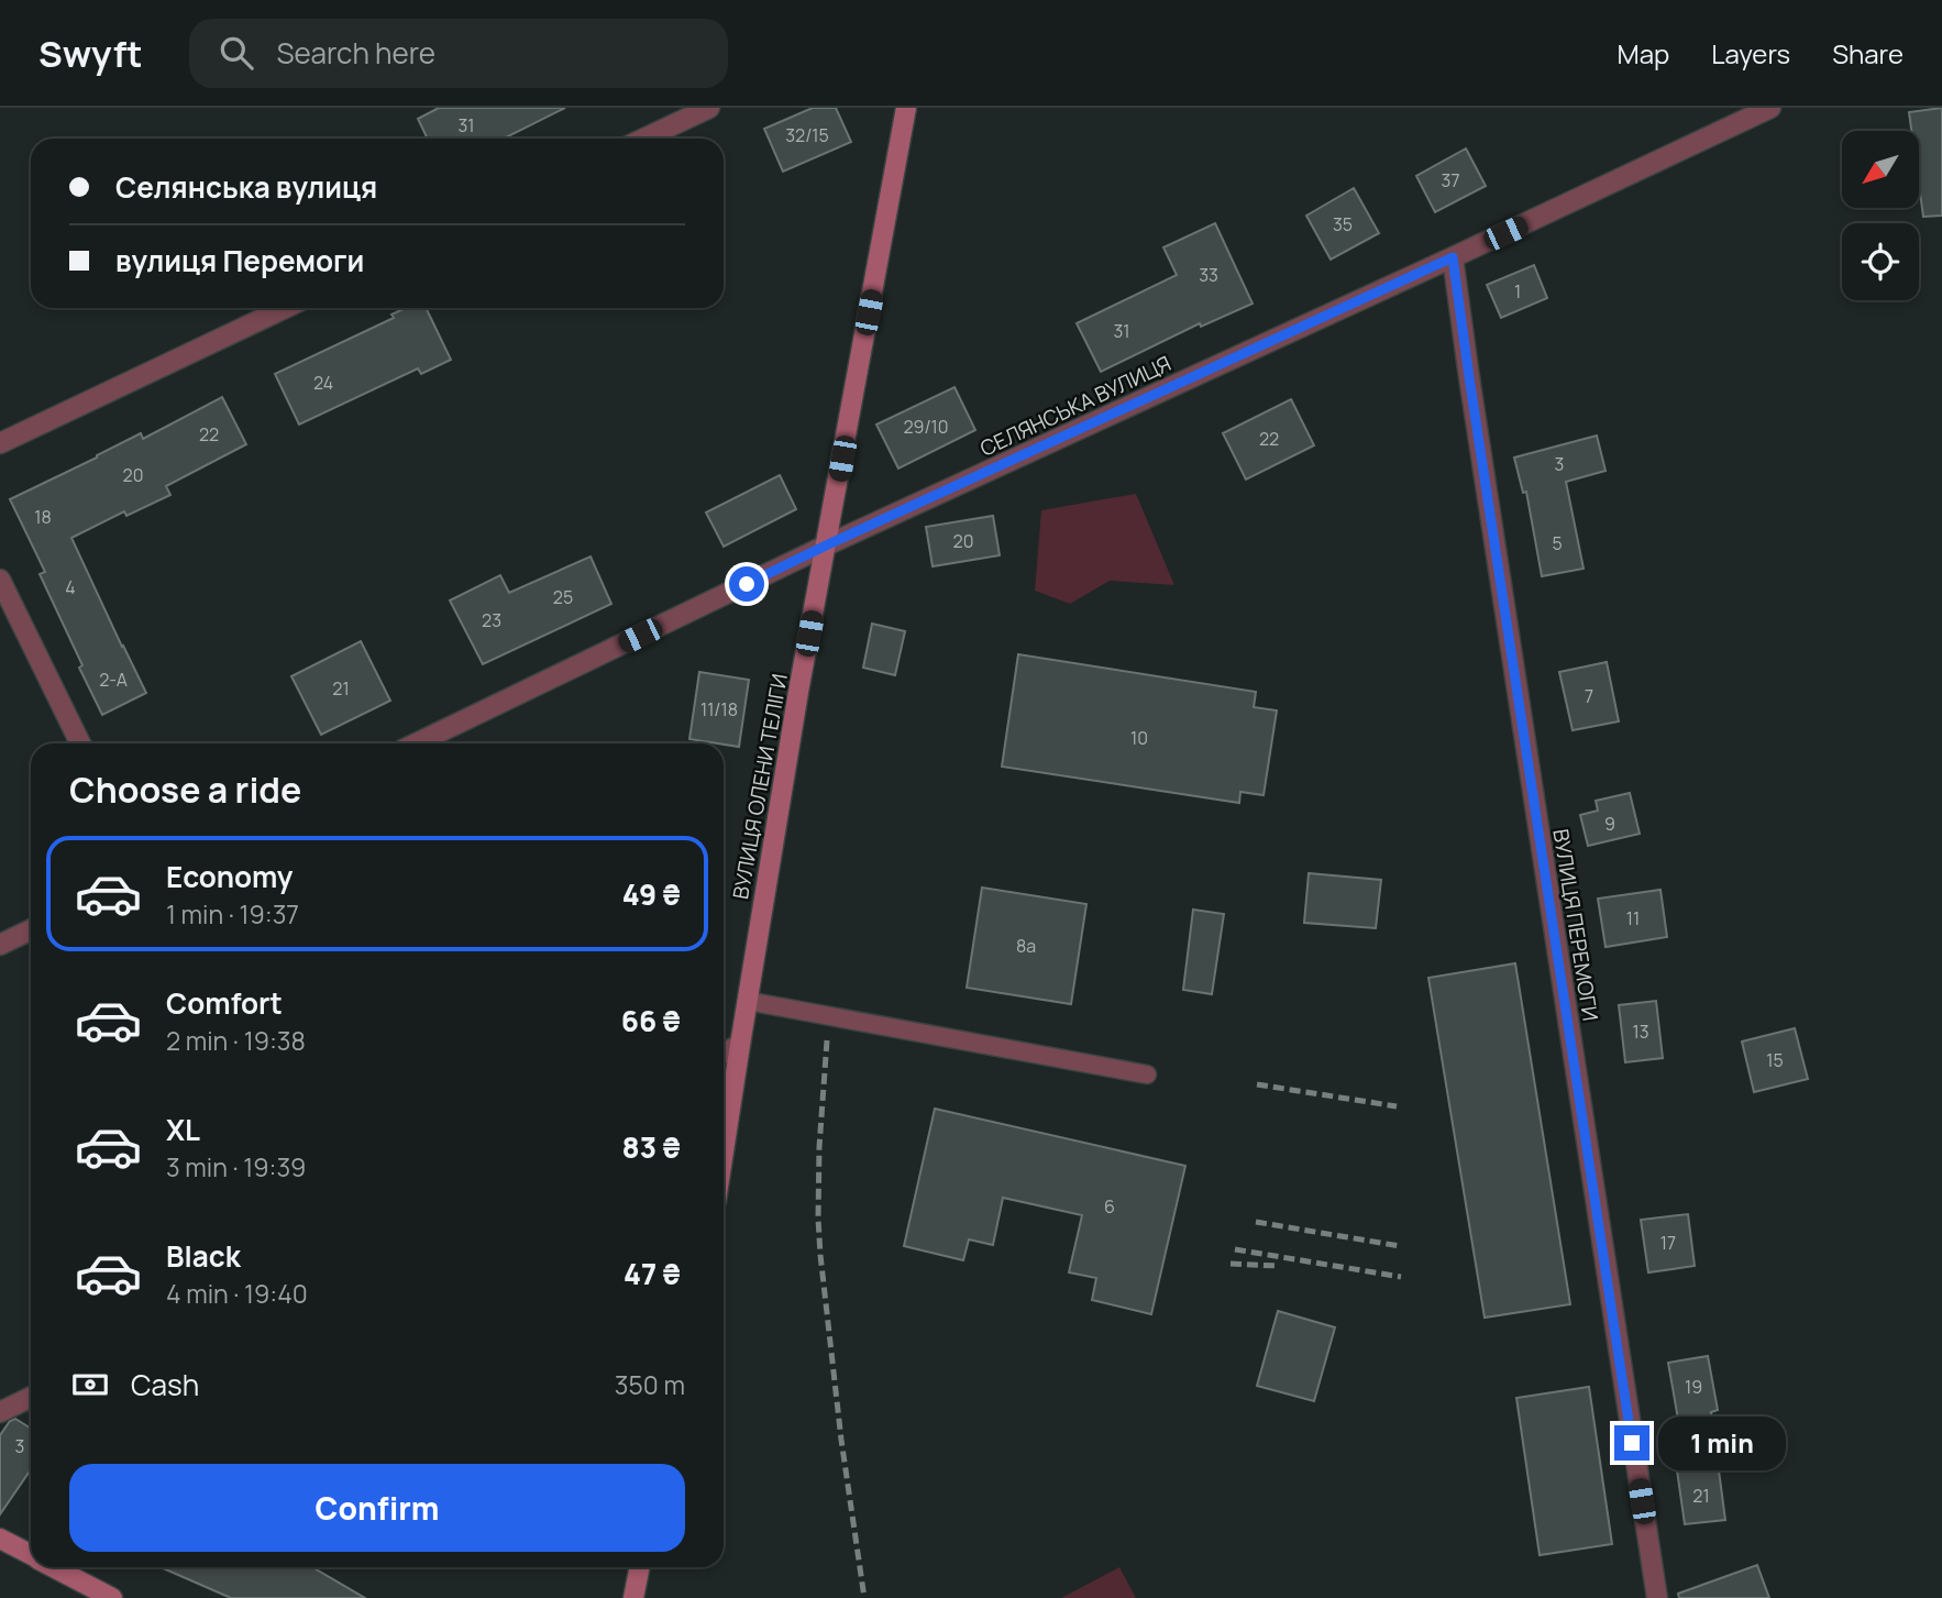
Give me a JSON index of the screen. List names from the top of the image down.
{
  "streets": {
    "street": ["СЕЛЯНСЬКА ВУЛИЦЯ", "ВУЛИЦЯ ОЛЕНИ ТЕЛІГИ", "ВУЛИЦЯ ПЕРЕМОГИ"]
  },
  "crossings": [
    ["СЕЛЯНСЬКА ВУЛИЦЯ", "ВУЛИЦЯ ОЛЕНИ ТЕЛІГИ"],
    ["СЕЛЯНСЬКА ВУЛИЦЯ", "ВУЛИЦЯ ПЕРЕМОГИ"]
  ],
  "house_numbers": [
    "31",
    "32/15",
    "37",
    "35",
    "33",
    "1",
    "31",
    "24",
    "29/10",
    "22",
    "22",
    "3",
    "20",
    "18",
    "20",
    "5",
    "4",
    "25",
    "23",
    "2-А",
    "21",
    "7",
    "11/18",
    "10",
    "9",
    "11",
    "8а",
    "13",
    "15",
    "6",
    "17",
    "19",
    "3",
    "21"
  ],
  "north": "bottom left",
  "page": {
    "header": "Swyft",
    "search": "Search here",
    "nav": ["Map", "Layers", "Share"],
    "banner": ["Селянська вулиця", "вулиця Перемоги"],
    "heading": "Choose a ride",
    "list": [
      {
        "name": "Economy",
        "note": "1 min · 19:37",
        "value": "49 ₴"
      },
      {
        "name": "Comfort",
        "note": "2 min · 19:38",
        "value": "66 ₴"
      },
      {
        "name": "XL",
        "note": "3 min · 19:39",
        "value": "83 ₴"
      },
      {
        "name": "Black",
        "note": "4 min · 19:40",
        "value": "47 ₴"
      }
    ],
    "pay": ["Cash", "350 m"],
    "bubble": "1 min",
    "buttons": "Confirm"
  }
}
